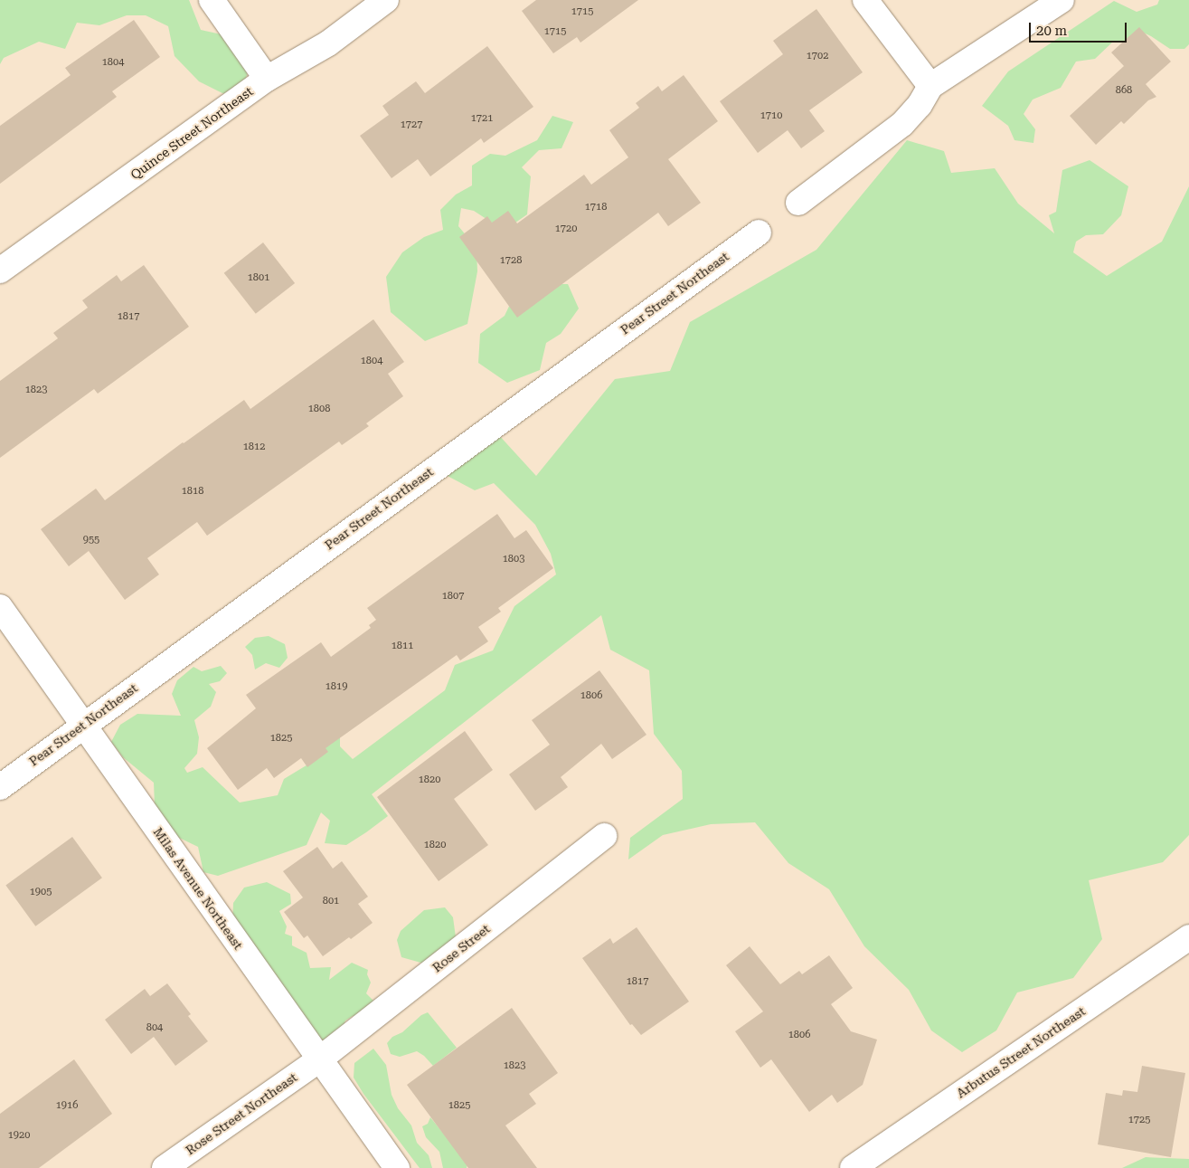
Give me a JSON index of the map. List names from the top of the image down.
{
  "streets": {
    "street": [
      "Quince Street Northeast",
      "Pear Street Northeast",
      "Milas Avenue Northeast",
      "Rose Street",
      "Arbutus Street Northeast",
      "Rose Street Northeast"
    ]
  },
  "crossings": [
    ["Pear Street Northeast", "Milas Avenue Northeast"],
    ["Milas Avenue Northeast", "Rose Street"],
    ["Milas Avenue Northeast", "Rose Street Northeast"],
    ["Rose Street", "Rose Street Northeast"]
  ],
  "house_numbers": [
    "1715",
    "1715",
    "1702",
    "1804",
    "868",
    "1710",
    "1721",
    "1727",
    "1718",
    "1720",
    "1728",
    "1801",
    "1817",
    "1804",
    "1823",
    "1808",
    "1812",
    "1818",
    "955",
    "1803",
    "1807",
    "1811",
    "1819",
    "1806",
    "1825",
    "1820",
    "1820",
    "1905",
    "801",
    "1817",
    "804",
    "1806",
    "1823",
    "1916",
    "1825",
    "1725",
    "1920"
  ],
  "scale_bar": "20 m"
}
